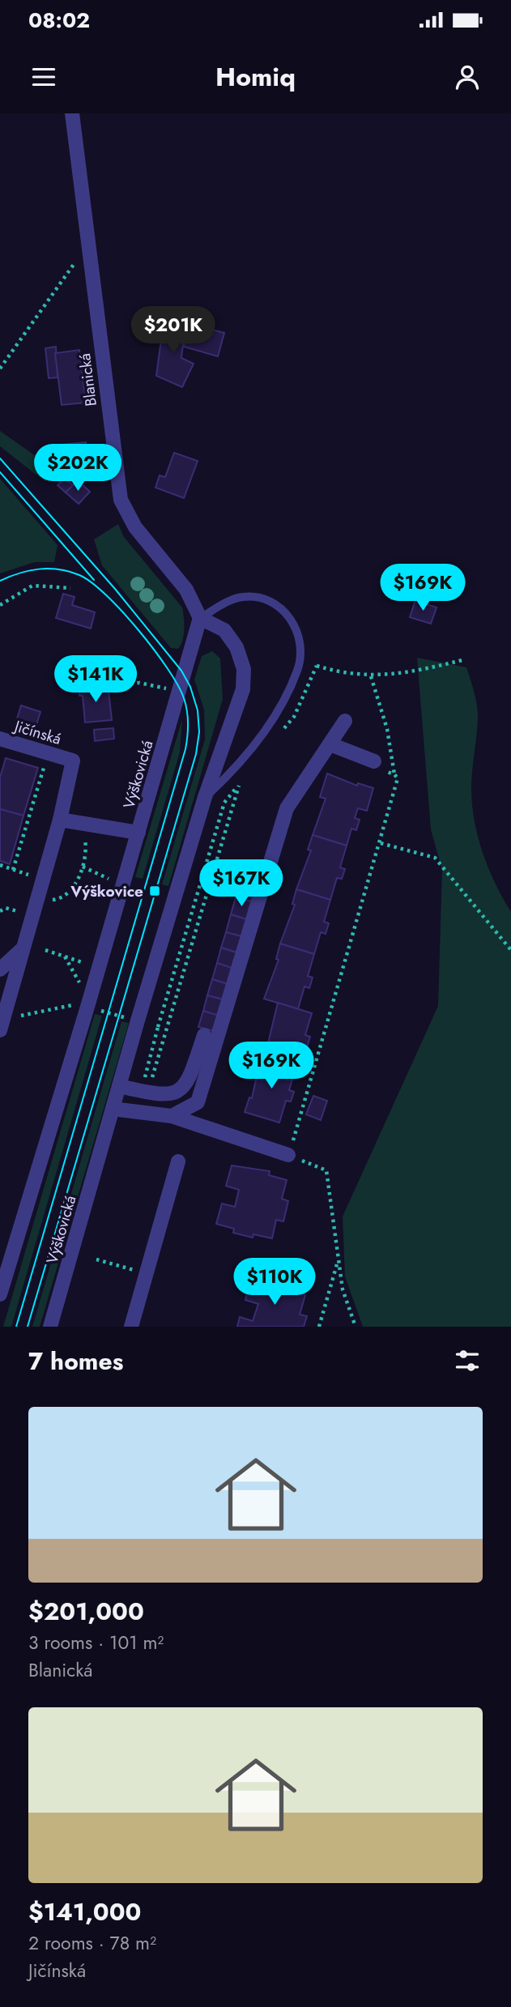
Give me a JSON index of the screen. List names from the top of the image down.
{
  "streets": {
    "street": ["Blanická", "Jičínská", "Výškovická"]
  },
  "crossings": [
    ["Blanická", "Výškovická"]
  ],
  "places": {
    "transit": ["Výškovice"]
  },
  "page": {
    "status": "08:02",
    "header": "Homiq",
    "price": [
      "$201K",
      "$202K",
      "$169K",
      "$141K",
      "$167K",
      "$169K",
      "$110K"
    ],
    "heading": "7 homes",
    "list": [
      {
        "name": "$201,000",
        "note": "3 rooms · 101 m² · Blanická"
      },
      {
        "name": "$141,000",
        "note": "2 rooms · 78 m² · Jičínská"
      }
    ]
  }
}
